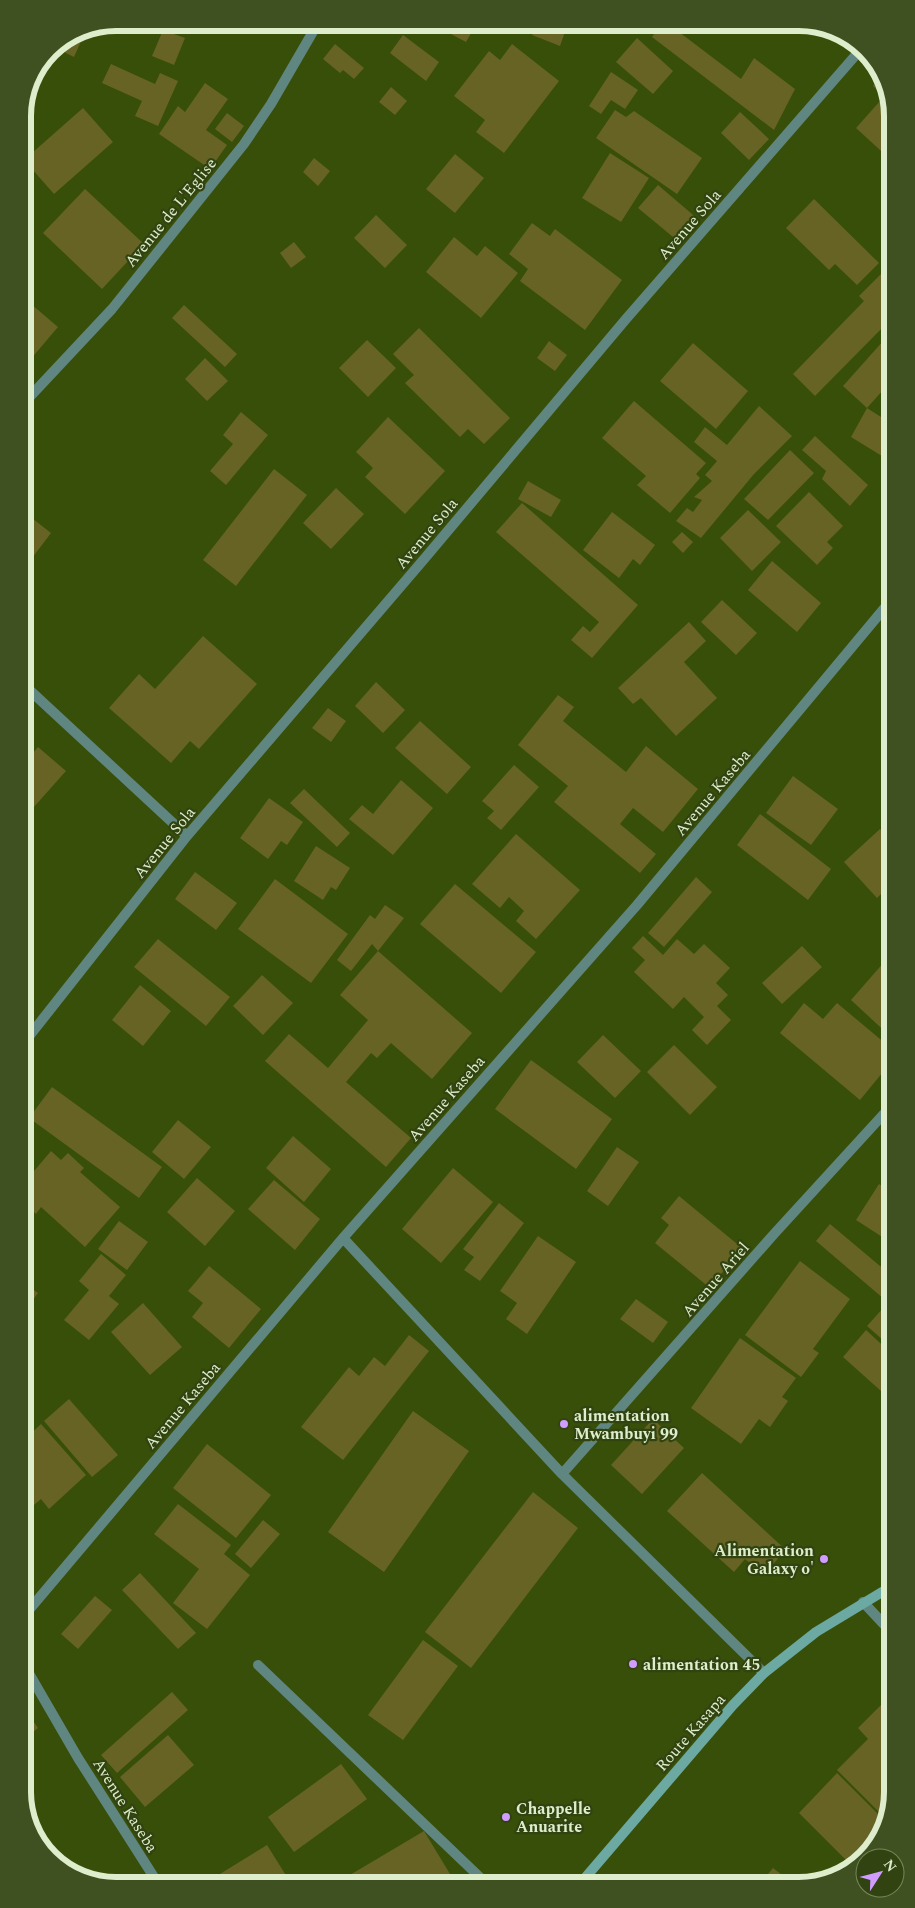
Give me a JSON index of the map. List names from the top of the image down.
{
  "streets": {
    "main road": ["Route Kasapa"],
    "street": [
      "Avenue de L'Eglise",
      "Avenue Sola",
      "Avenue Kaseba",
      "Avenue Ariel"
    ]
  },
  "places": [
    "alimentation Mwambuyi 99",
    "Alimentation Galaxy o'",
    "alimentation 45",
    "Chappelle Anuarite"
  ],
  "north": "top right"
}
